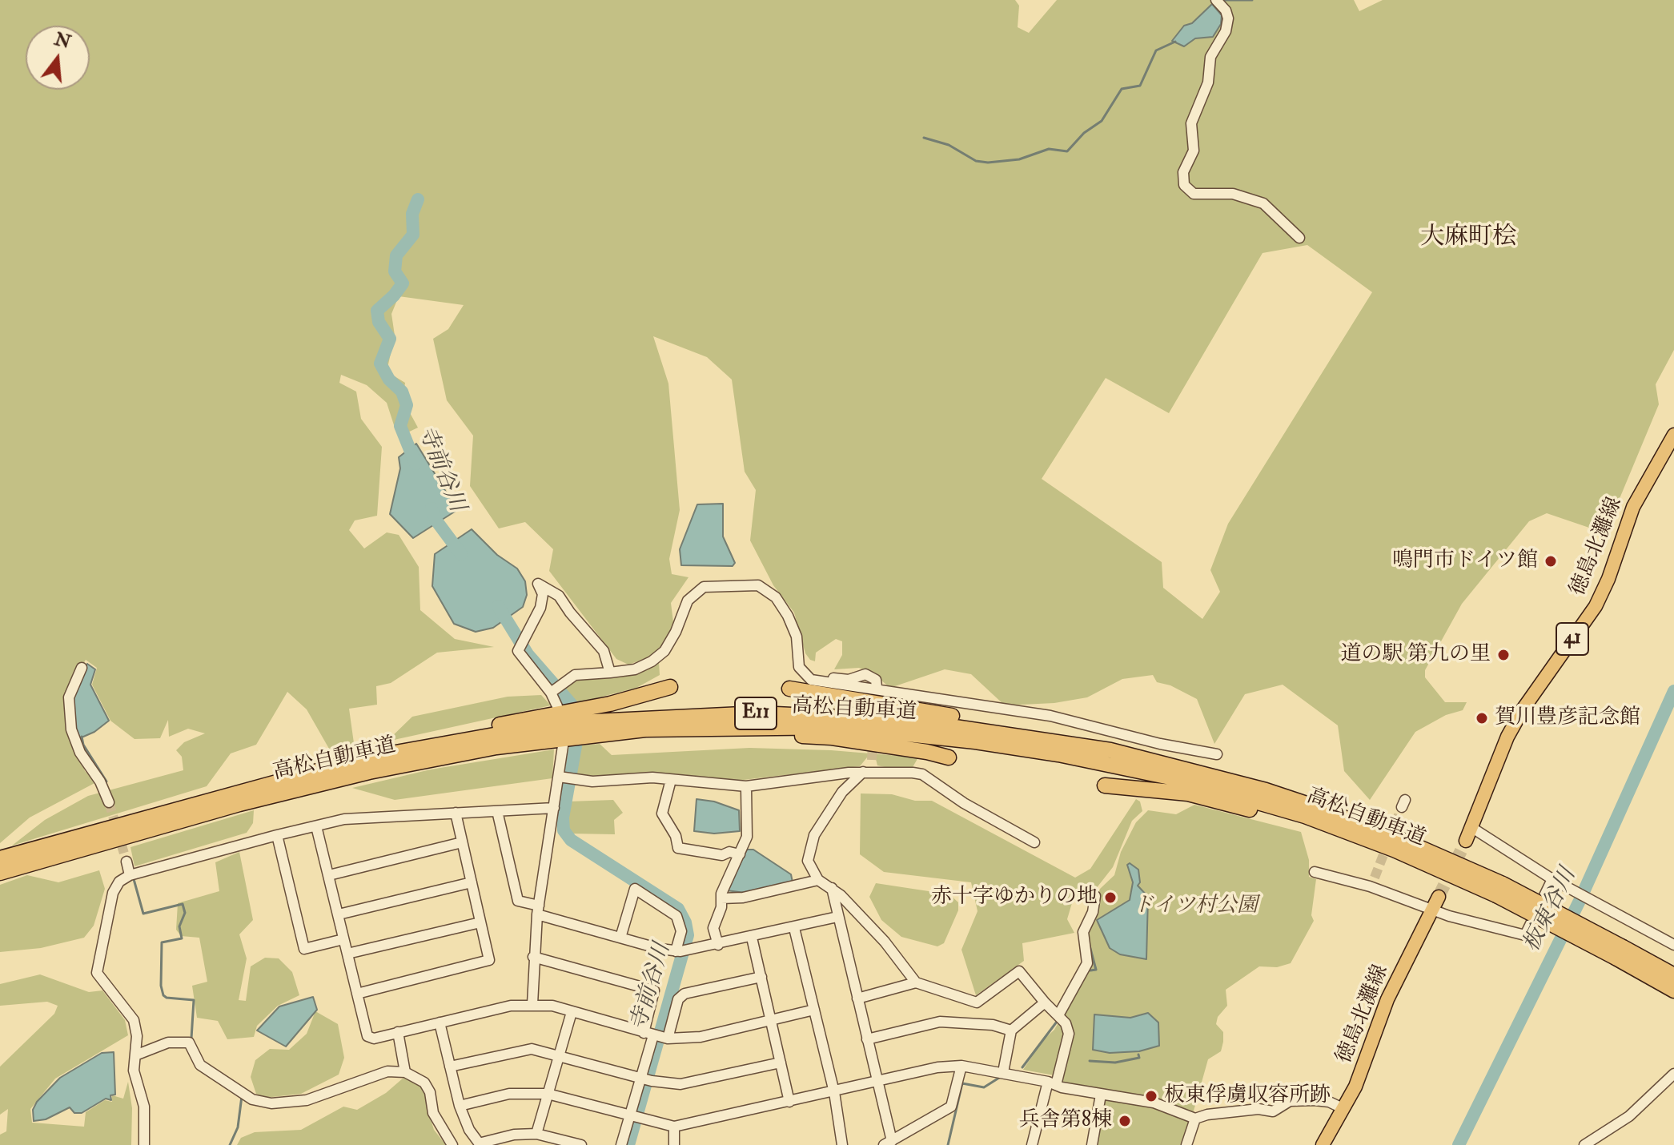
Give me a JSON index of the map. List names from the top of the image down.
{
  "streets": {
    "highway": ["高松自動車道", "E11"],
    "main road": ["徳島北灘線", "41"]
  },
  "districts": ["大麻町桧"],
  "water": ["寺前谷川", "板東谷川"],
  "parks": ["ドイツ村公園"],
  "places": [
    "鳴門市ドイツ館",
    "道の駅 第九の里",
    "賀川豊彦記念館",
    "赤十字ゆかりの地",
    "板東俘虜収容所跡",
    "兵舎第8棟"
  ],
  "north": "top"
}
